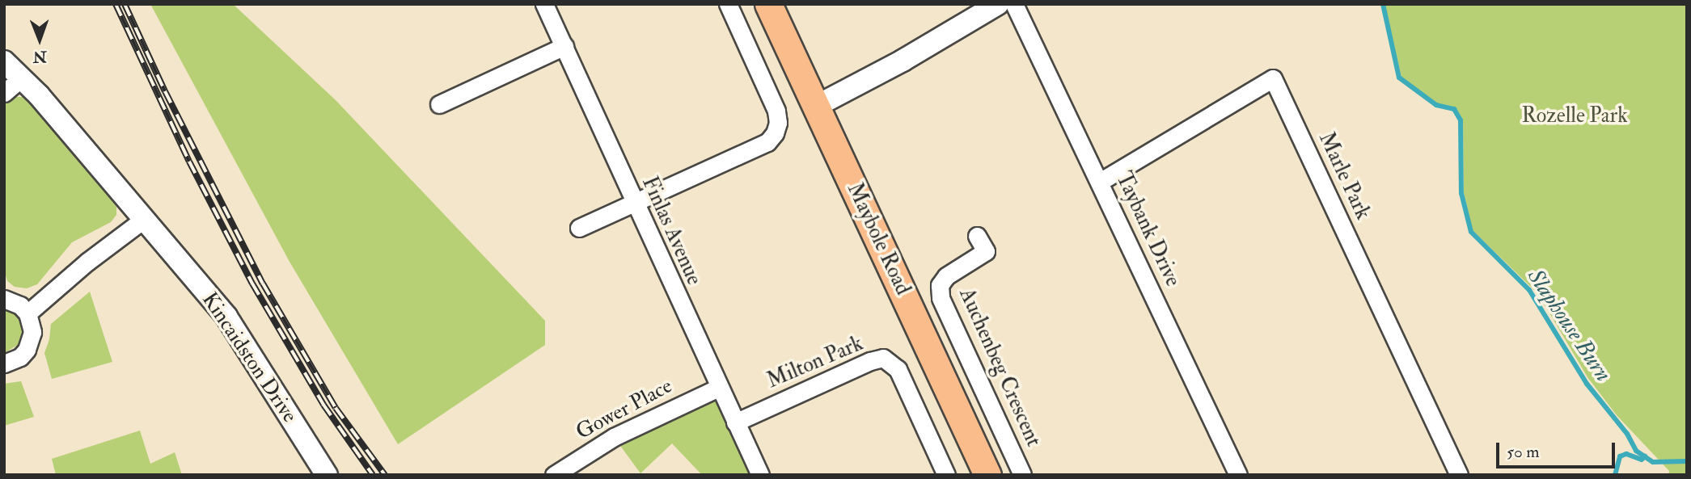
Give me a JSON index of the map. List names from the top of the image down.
{
  "streets": {
    "main road": ["Maybole Road"],
    "street": [
      "Marle Park",
      "Taybank Drive",
      "Finlas Avenue",
      "Kincaidston Drive",
      "Milton Park",
      "Auchenbeg Crescent",
      "Gower Place"
    ]
  },
  "crossings": [
    ["Marle Park", "Taybank Drive"],
    ["Finlas Avenue", "Milton Park"],
    ["Finlas Avenue", "Gower Place"]
  ],
  "water": ["Slaphouse Burn"],
  "parks": ["Rozelle Park"],
  "scale_bar": "50 m",
  "north": "bottom"
}
